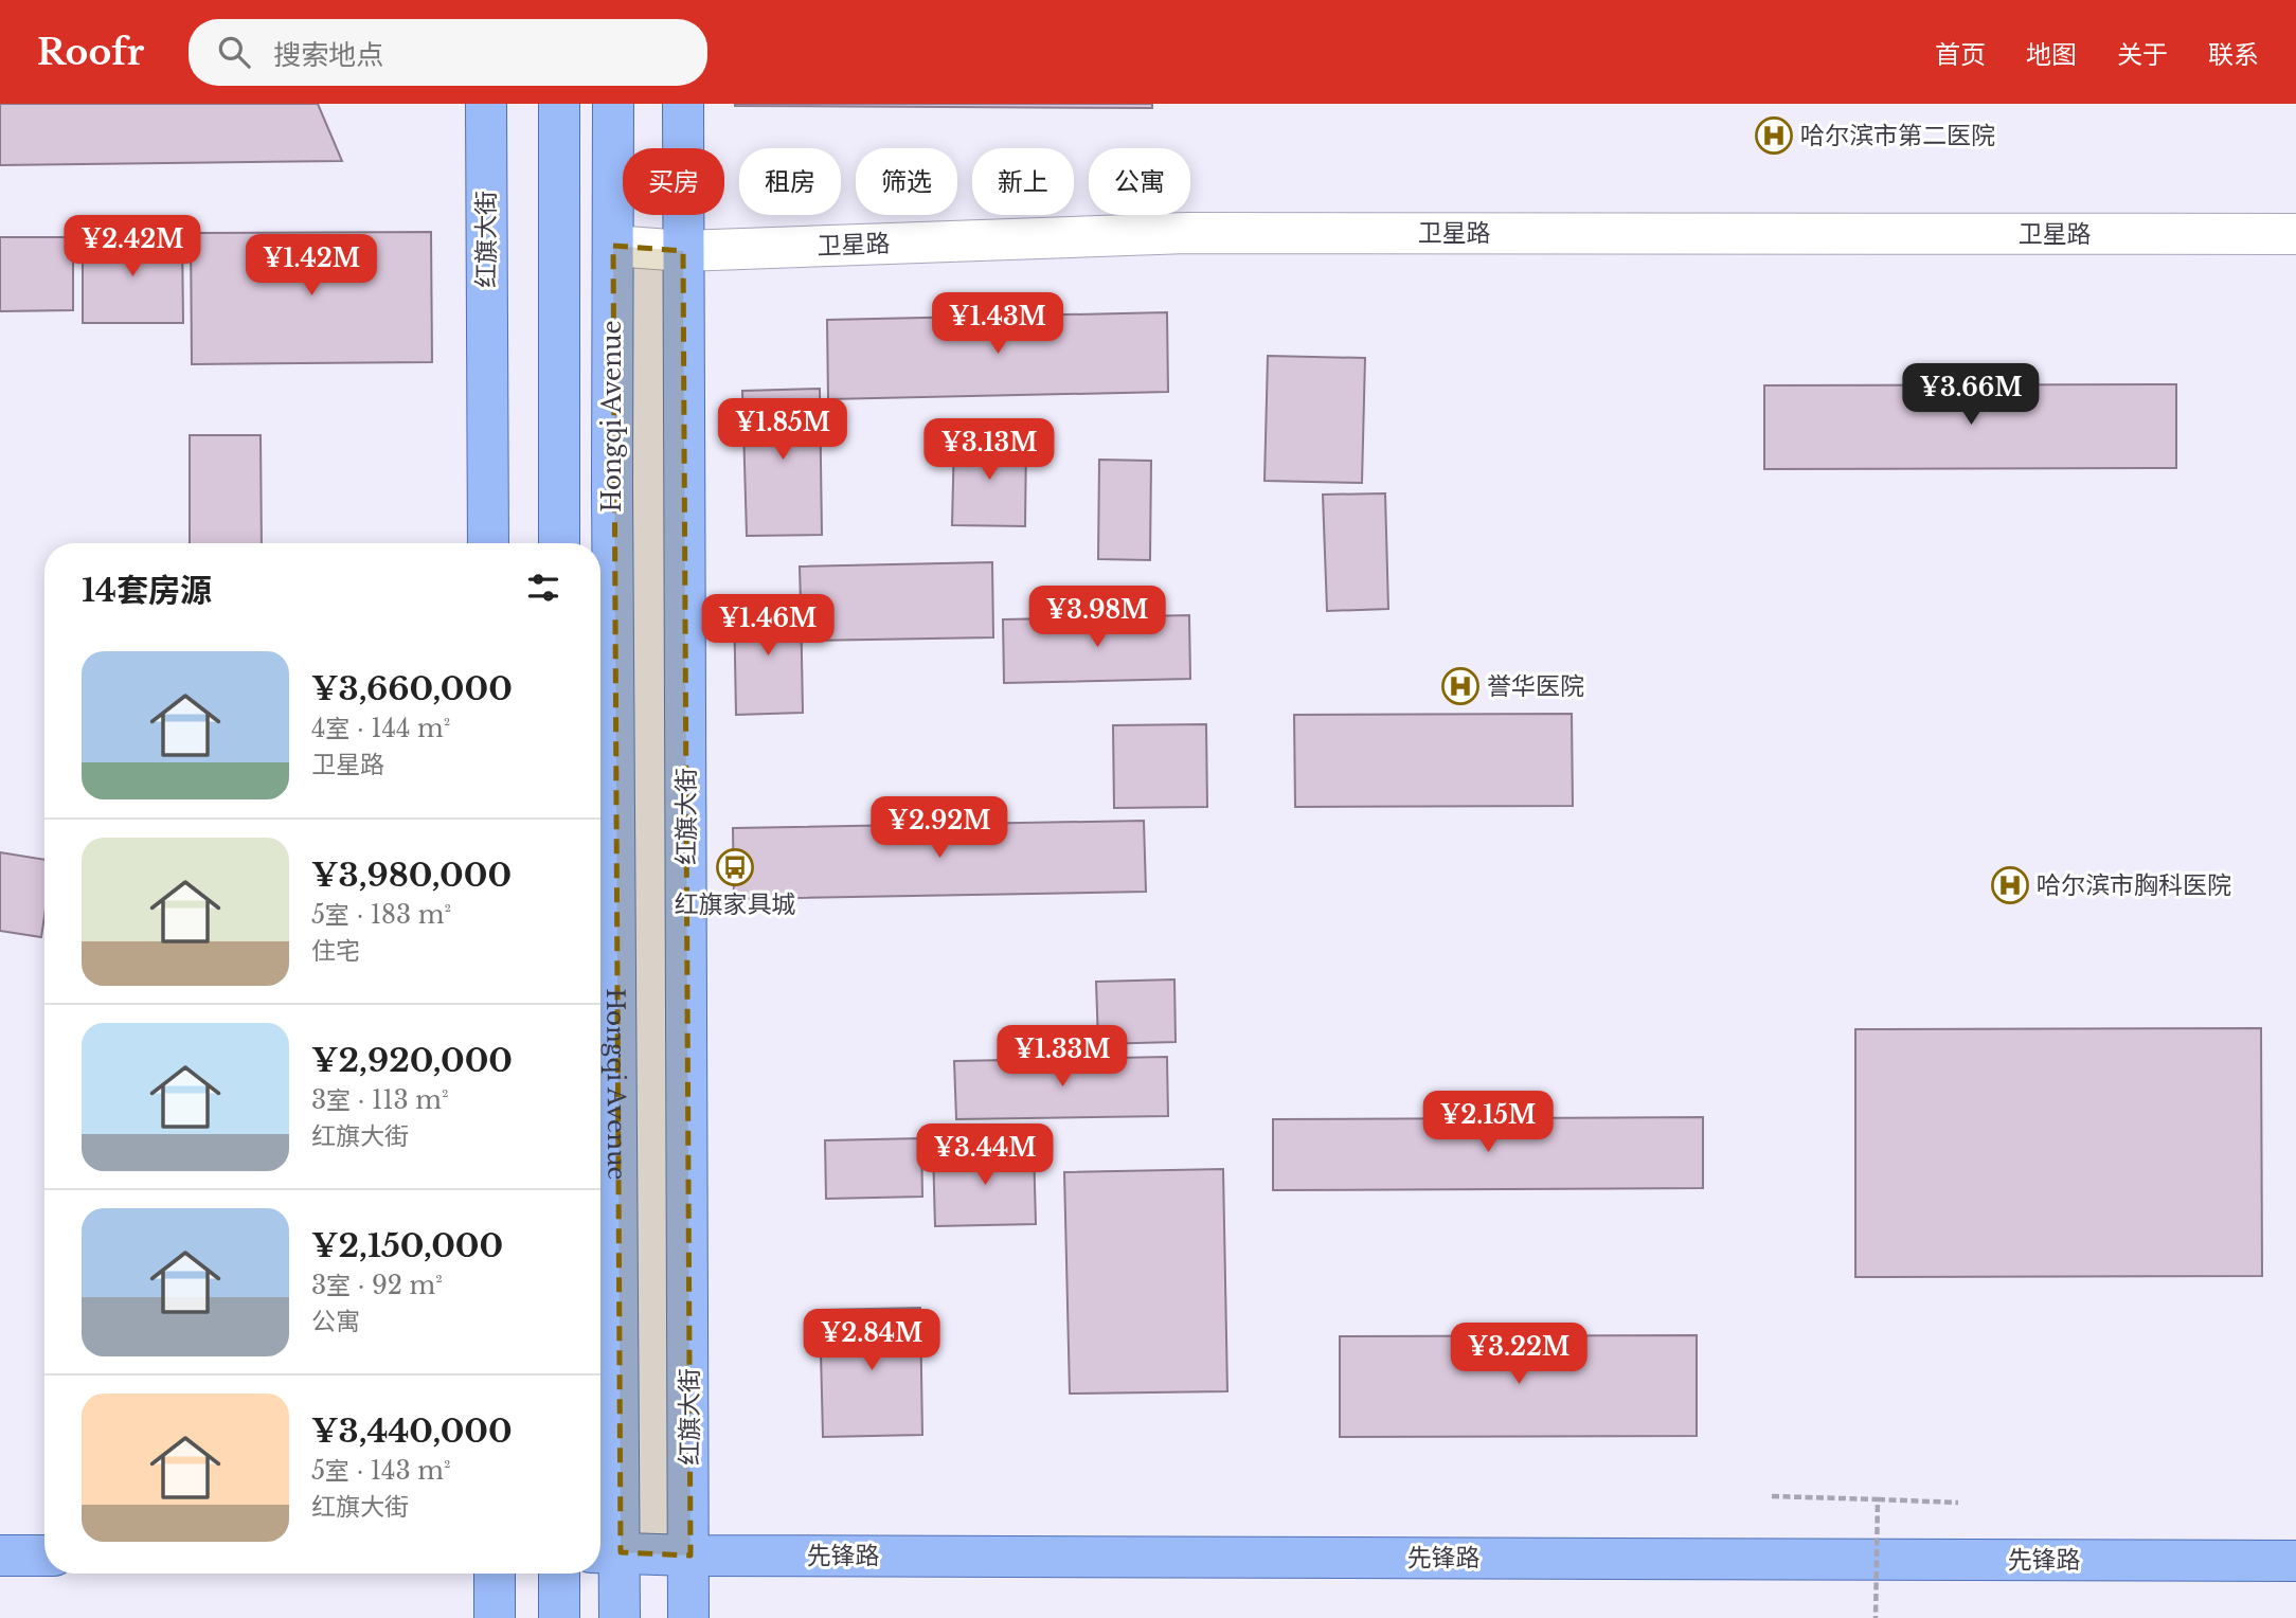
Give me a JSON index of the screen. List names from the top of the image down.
{
  "streets": {
    "main road": ["红旗大街", "Hongqi Avenue", "先锋路"],
    "street": ["卫星路"]
  },
  "crossings": [
    ["卫星路", "红旗大街"],
    ["卫星路", "Hongqi Avenue"],
    ["红旗大街", "先锋路"],
    ["Hongqi Avenue", "先锋路"]
  ],
  "places": {
    "hospital": ["哈尔滨市第二医院", "誉华医院", "哈尔滨市胸科医院"],
    "bus stop": ["红旗家具城"]
  },
  "page": {
    "header": "Roofr",
    "search": "搜索地点",
    "nav": [
      "首页",
      "地图",
      "关于",
      "联系"
    ],
    "chip": [
      "买房",
      "租房",
      "筛选",
      "新上",
      "公寓"
    ],
    "price": [
      "¥2.42M",
      "¥1.42M",
      "¥1.43M",
      "¥3.66M",
      "¥1.85M",
      "¥3.13M",
      "¥3.98M",
      "¥1.46M",
      "¥2.92M",
      "¥1.33M",
      "¥2.15M",
      "¥3.44M",
      "¥2.84M",
      "¥3.22M"
    ],
    "heading": "14套房源",
    "list": [
      {
        "name": "¥3,660,000",
        "note": "4室 · 144 m² · 卫星路"
      },
      {
        "name": "¥3,980,000",
        "note": "5室 · 183 m² · 住宅"
      },
      {
        "name": "¥2,920,000",
        "note": "3室 · 113 m² · 红旗大街"
      },
      {
        "name": "¥2,150,000",
        "note": "3室 · 92 m² · 公寓"
      },
      {
        "name": "¥3,440,000",
        "note": "5室 · 143 m² · 红旗大街"
      }
    ]
  }
}
